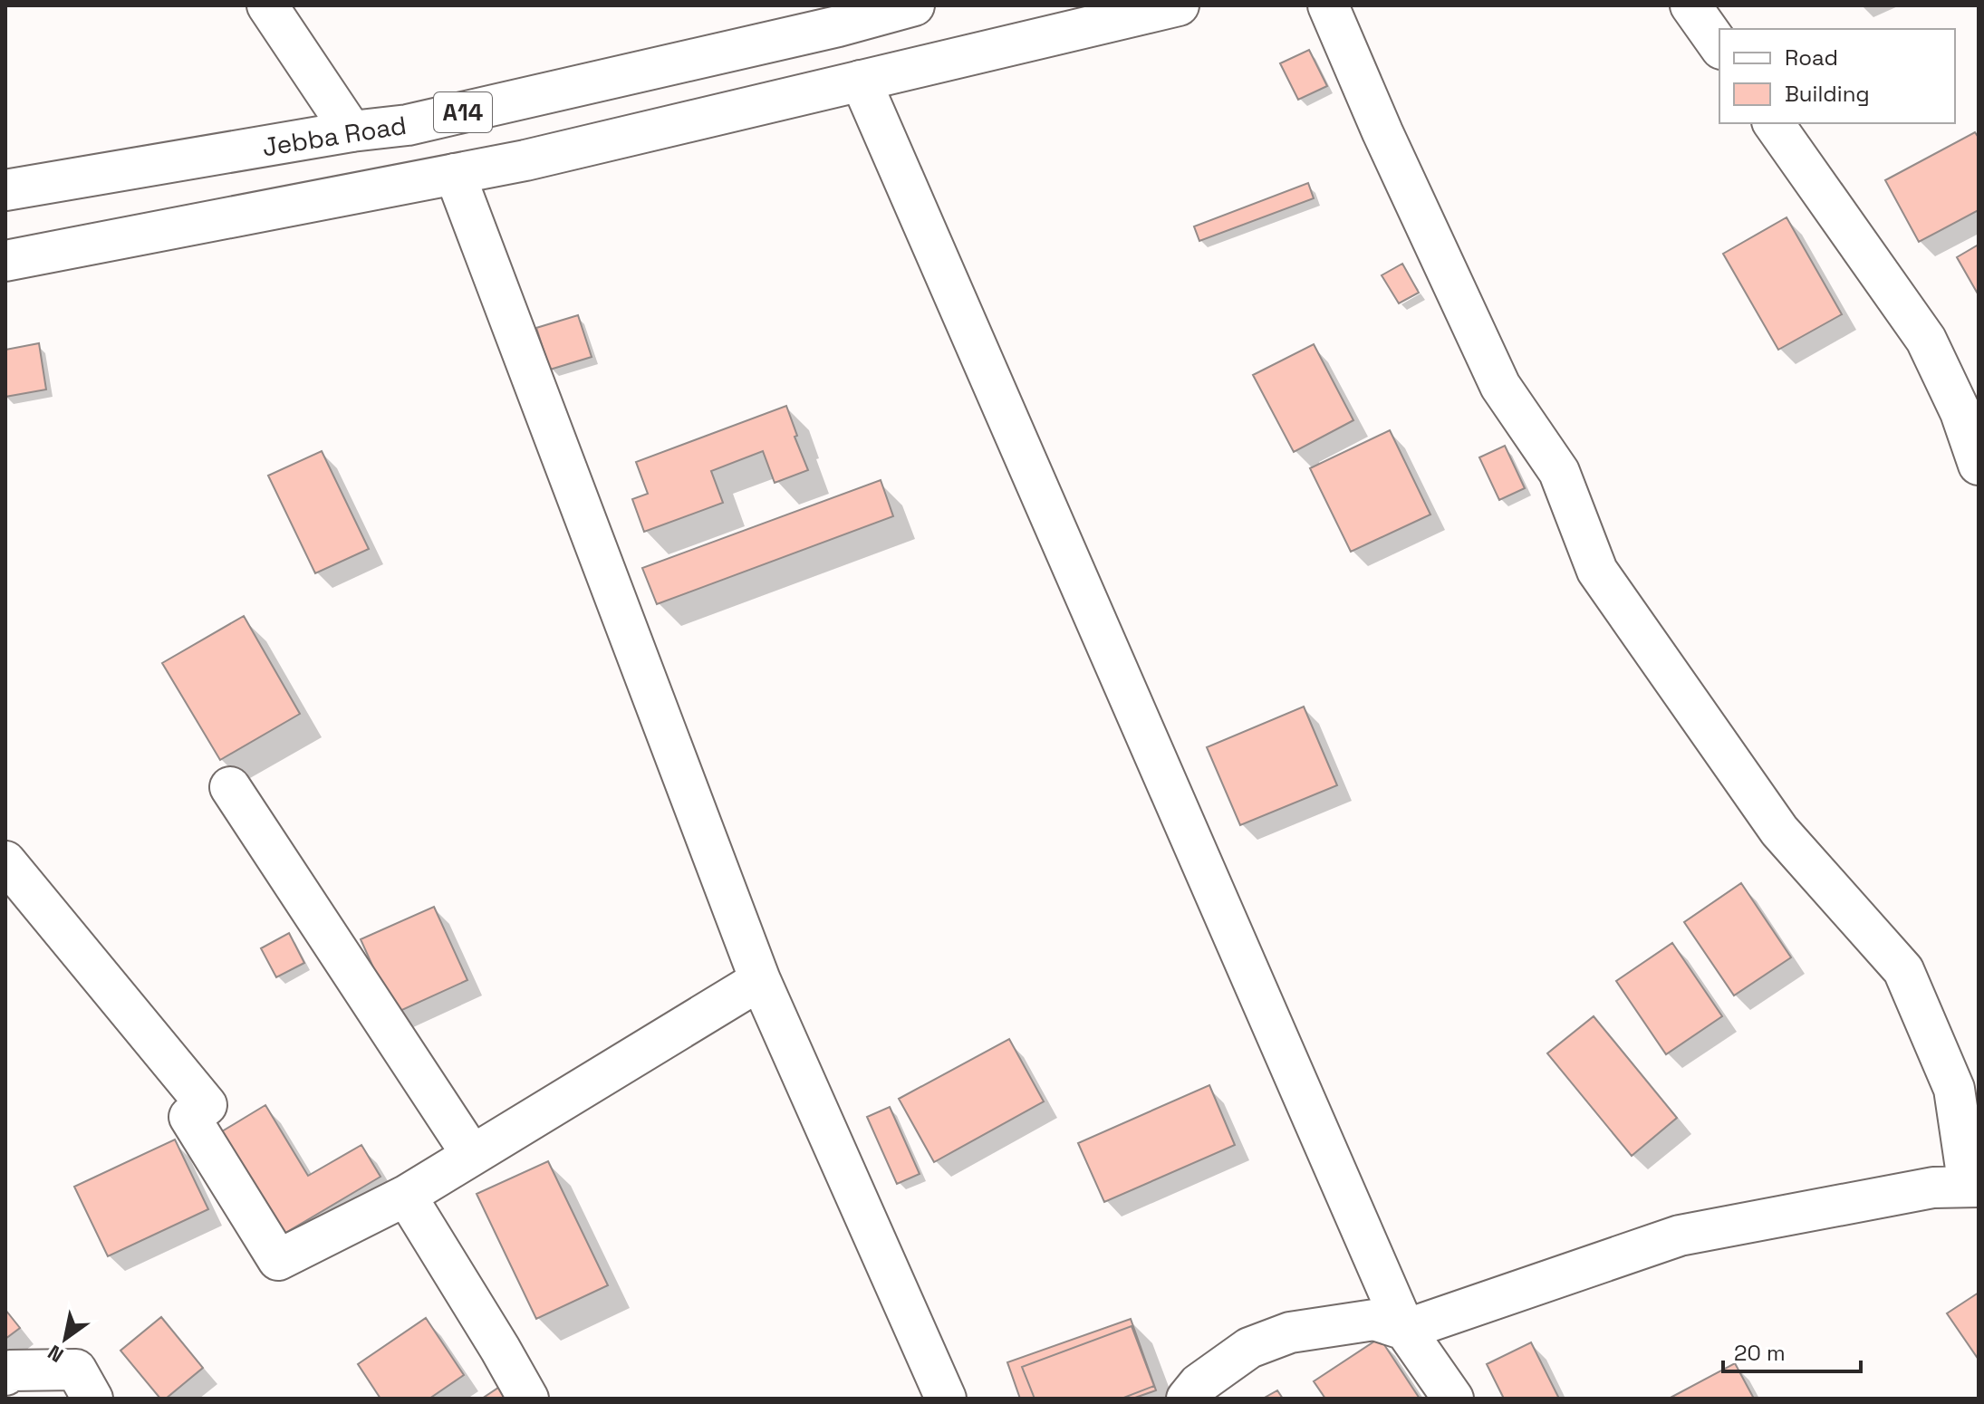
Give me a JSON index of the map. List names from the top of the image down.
{
  "streets": {
    "main road": ["A14", "Jebba Road"]
  },
  "legend": ["Road", "Building"],
  "scale_bar": "20 m",
  "north": "bottom left"
}
